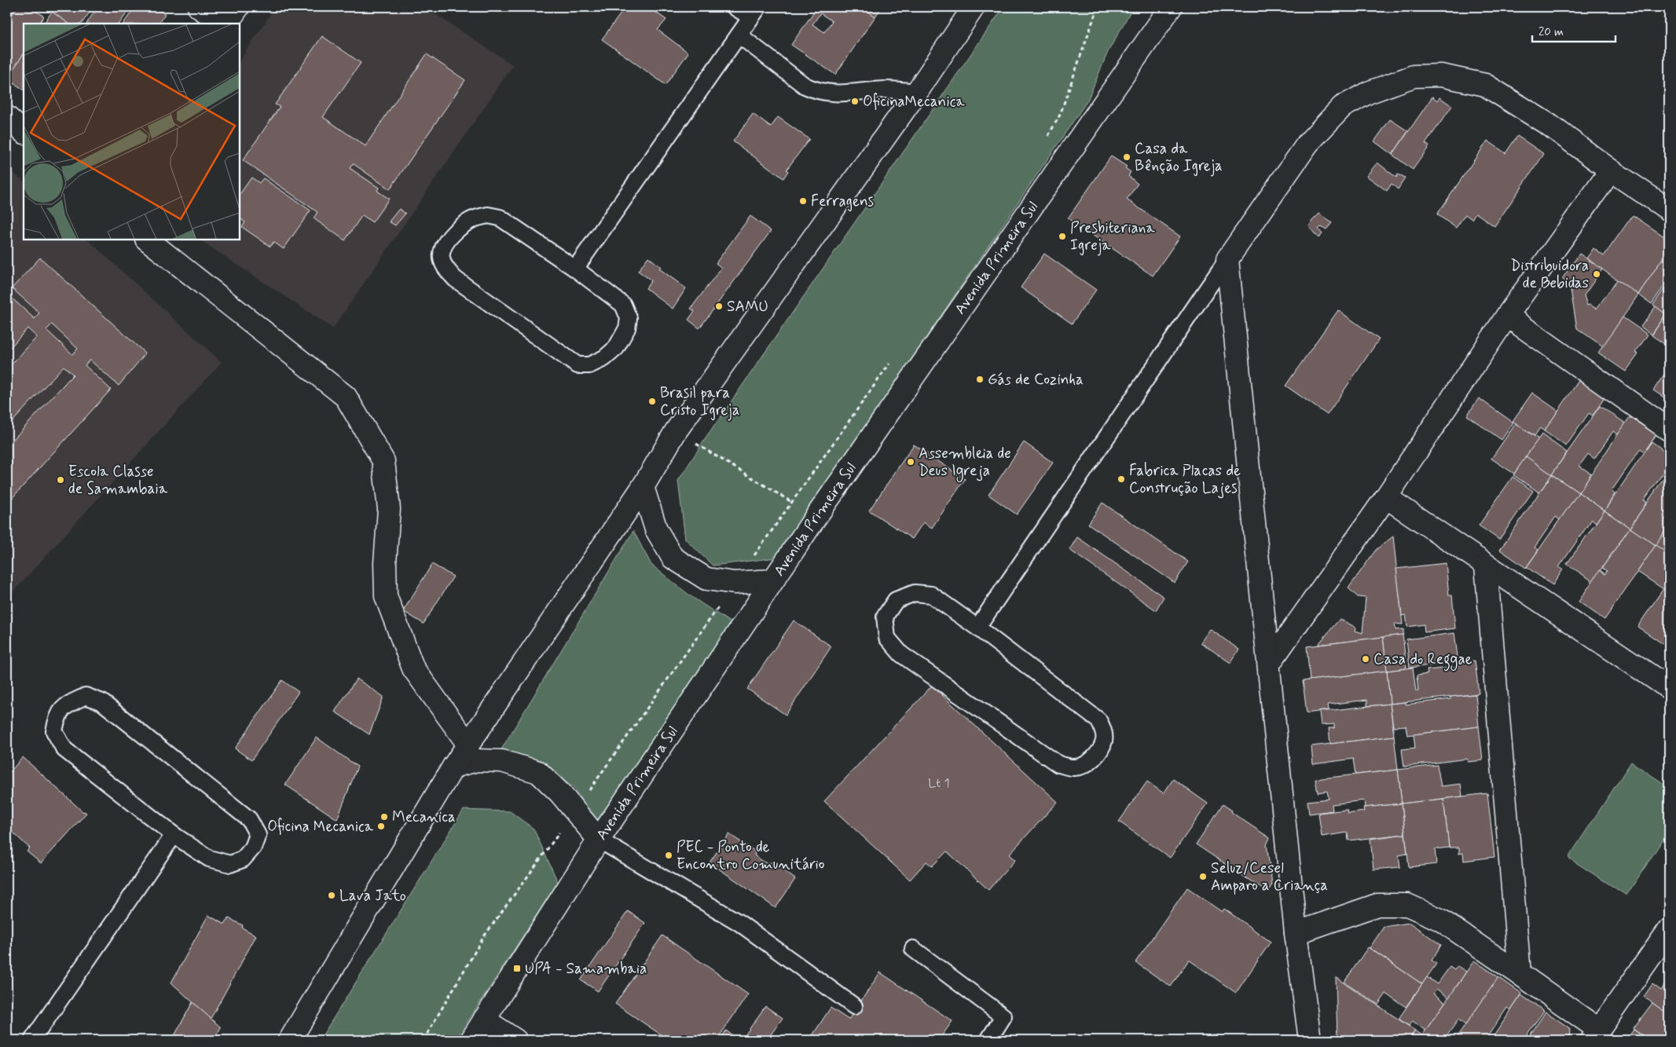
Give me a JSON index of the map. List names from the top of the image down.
{
  "streets": {
    "street": ["Avenida Primeira Sul"]
  },
  "places": {
    "other": [
      "OficinaMecanica",
      "Casa da Bênção Igreja",
      "Ferragens",
      "Presbiteriana Igreja",
      "Distribuidora de Bebidas",
      "SAMU",
      "Gás de Cozinha",
      "Brasil para Cristo Igreja",
      "Assembleia de Deus Igreja",
      "Fabrica Placas de Construção Lajes",
      "Escola Classe de Samambaia",
      "Casa do Reggae",
      "Mecanica",
      "Oficina Mecanica",
      "PEC - Ponto de Encontro Comunitário",
      "Seluz/Cesel Amparo a Criança",
      "Lava Jato"
    ],
    "transit": ["UPA - Samambaia"]
  },
  "house_numbers": ["Lt 1"],
  "scale_bar": "20 m"
}
